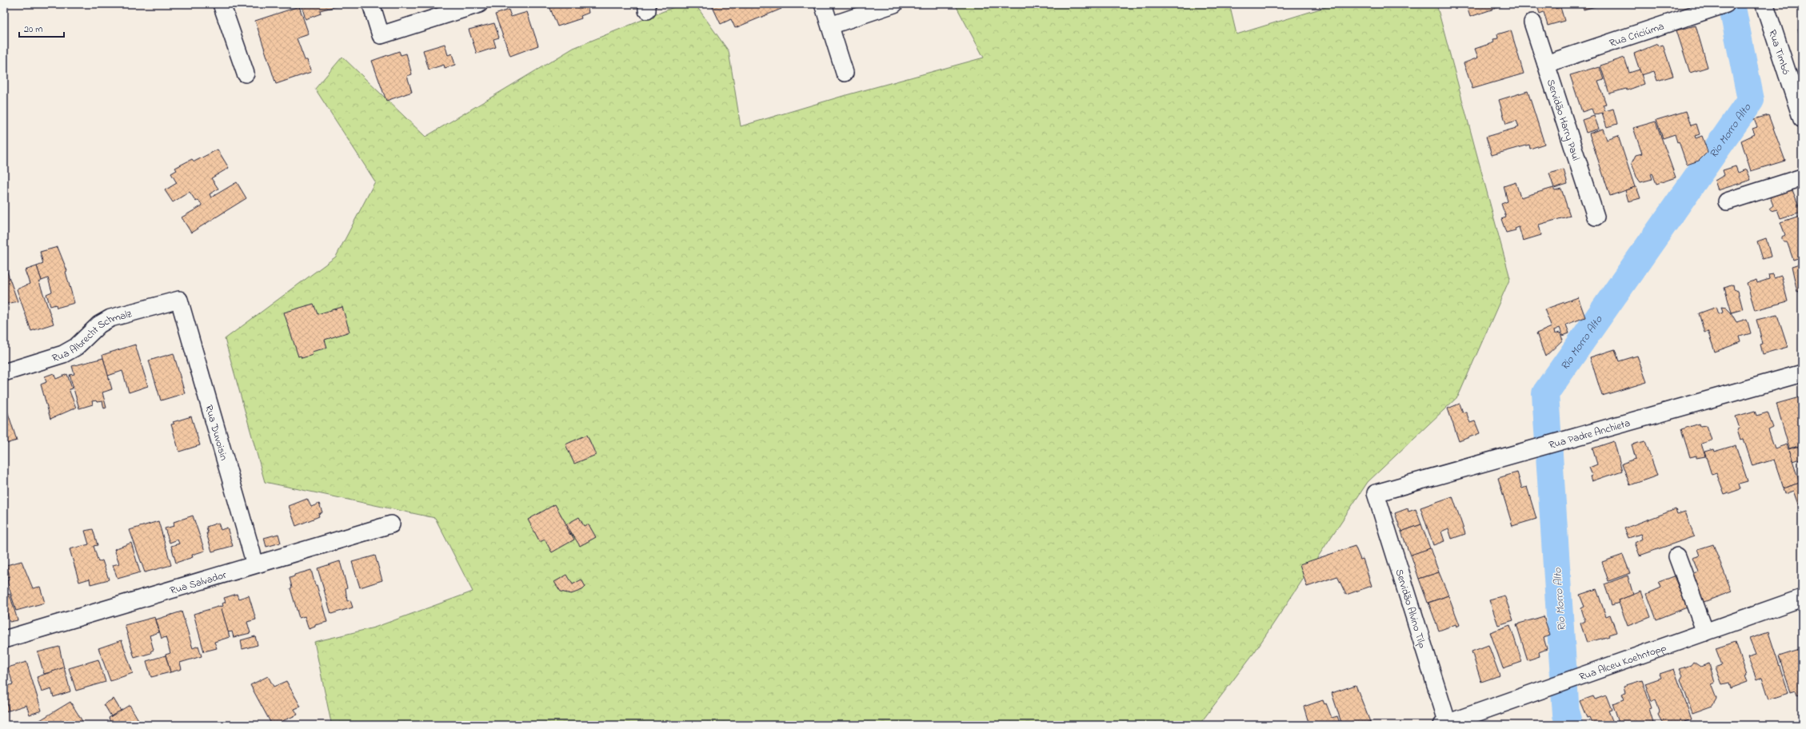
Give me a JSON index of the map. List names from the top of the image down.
{
  "streets": {
    "main road": ["Rua Timbó"],
    "street": [
      "Rua Criciúma",
      "Servidão Harry Paul",
      "Rua Albrecht Schmalz",
      "Rua Duvoisin",
      "Rua Padre Anchieta",
      "Rua Salvador",
      "Servidão Alvino Tilp",
      "Rua Alceu Koehntopp"
    ]
  },
  "crossings": [
    ["Rua Criciúma", "Servidão Harry Paul"],
    ["Rua Albrecht Schmalz", "Rua Duvoisin"],
    ["Rua Duvoisin", "Rua Salvador"],
    ["Rua Padre Anchieta", "Servidão Alvino Tilp"],
    ["Servidão Alvino Tilp", "Rua Alceu Koehntopp"]
  ],
  "water": ["Rio Morro Alto"],
  "scale_bar": "20 m"
}
